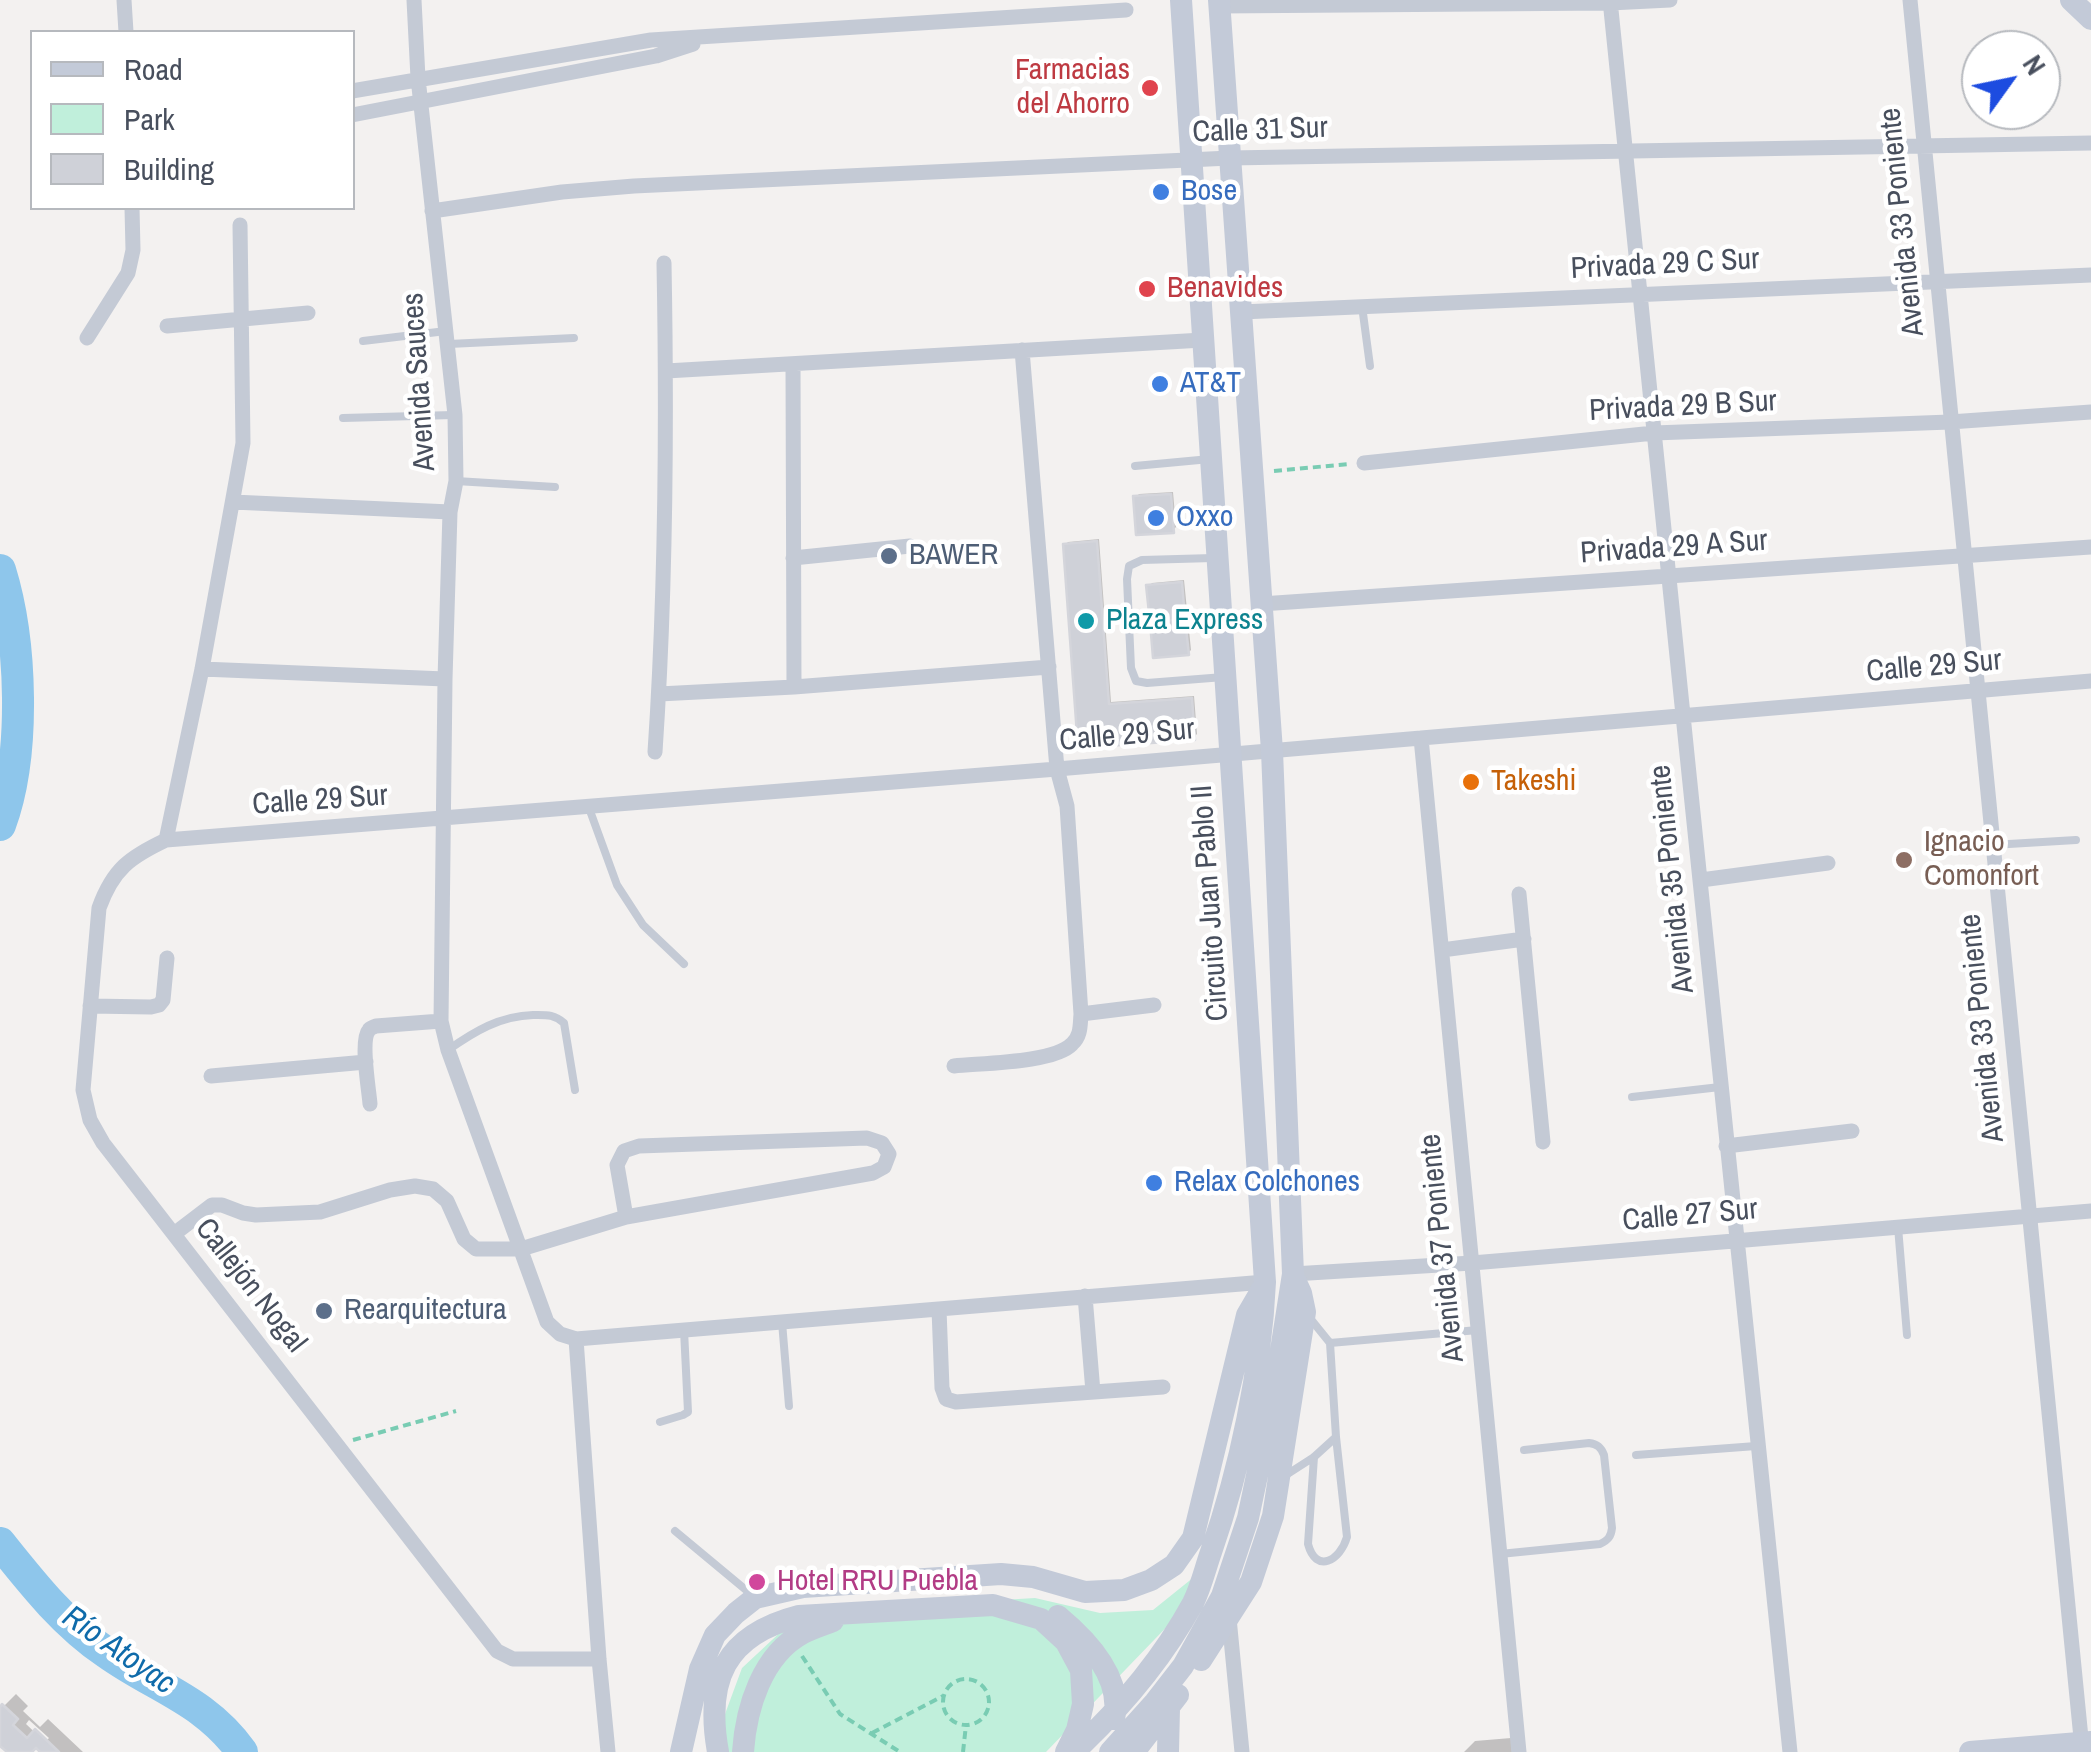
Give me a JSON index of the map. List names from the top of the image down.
{
  "streets": {
    "main road": ["Circuito Juan Pablo II"],
    "street": [
      "Calle 31 Sur",
      "Avenida 33 Poniente",
      "Privada 29 C Sur",
      "Avenida Sauces",
      "Privada 29 B Sur",
      "Privada 29 A Sur",
      "Calle 29 Sur",
      "Avenida 35 Poniente",
      "Calle 27 Sur",
      "Avenida 37 Poniente",
      "Callejón Nogal"
    ]
  },
  "crossings": [
    ["Calle 31 Sur", "Avenida 33 Poniente"],
    ["Calle 31 Sur", "Avenida Sauces"],
    ["Calle 31 Sur", "Avenida 35 Poniente"],
    ["Calle 31 Sur", "Circuito Juan Pablo II"],
    ["Avenida 33 Poniente", "Privada 29 C Sur"],
    ["Avenida 33 Poniente", "Privada 29 B Sur"],
    ["Avenida 33 Poniente", "Privada 29 A Sur"],
    ["Avenida 33 Poniente", "Calle 29 Sur"],
    ["Avenida 33 Poniente", "Calle 27 Sur"],
    ["Privada 29 C Sur", "Avenida 35 Poniente"],
    ["Avenida Sauces", "Calle 29 Sur"],
    ["Privada 29 B Sur", "Avenida 35 Poniente"],
    ["Privada 29 A Sur", "Avenida 35 Poniente"],
    ["Calle 29 Sur", "Avenida 35 Poniente"],
    ["Calle 29 Sur", "Circuito Juan Pablo II"],
    ["Calle 29 Sur", "Avenida 37 Poniente"],
    ["Calle 29 Sur", "Callejón Nogal"],
    ["Avenida 35 Poniente", "Calle 27 Sur"],
    ["Calle 27 Sur", "Avenida 37 Poniente"]
  ],
  "water": ["Río Atoyac"],
  "places": [
    "Farmacias del Ahorro",
    "Bose",
    "Benavides",
    "AT&T",
    "Oxxo",
    "BAWER",
    "Plaza Express",
    "Takeshi",
    "Ignacio Comonfort",
    "Relax Colchones",
    "Rearquitectura",
    "Hotel RRU Puebla"
  ],
  "legend": ["Road", "Park", "Building"],
  "north": "top right"
}
